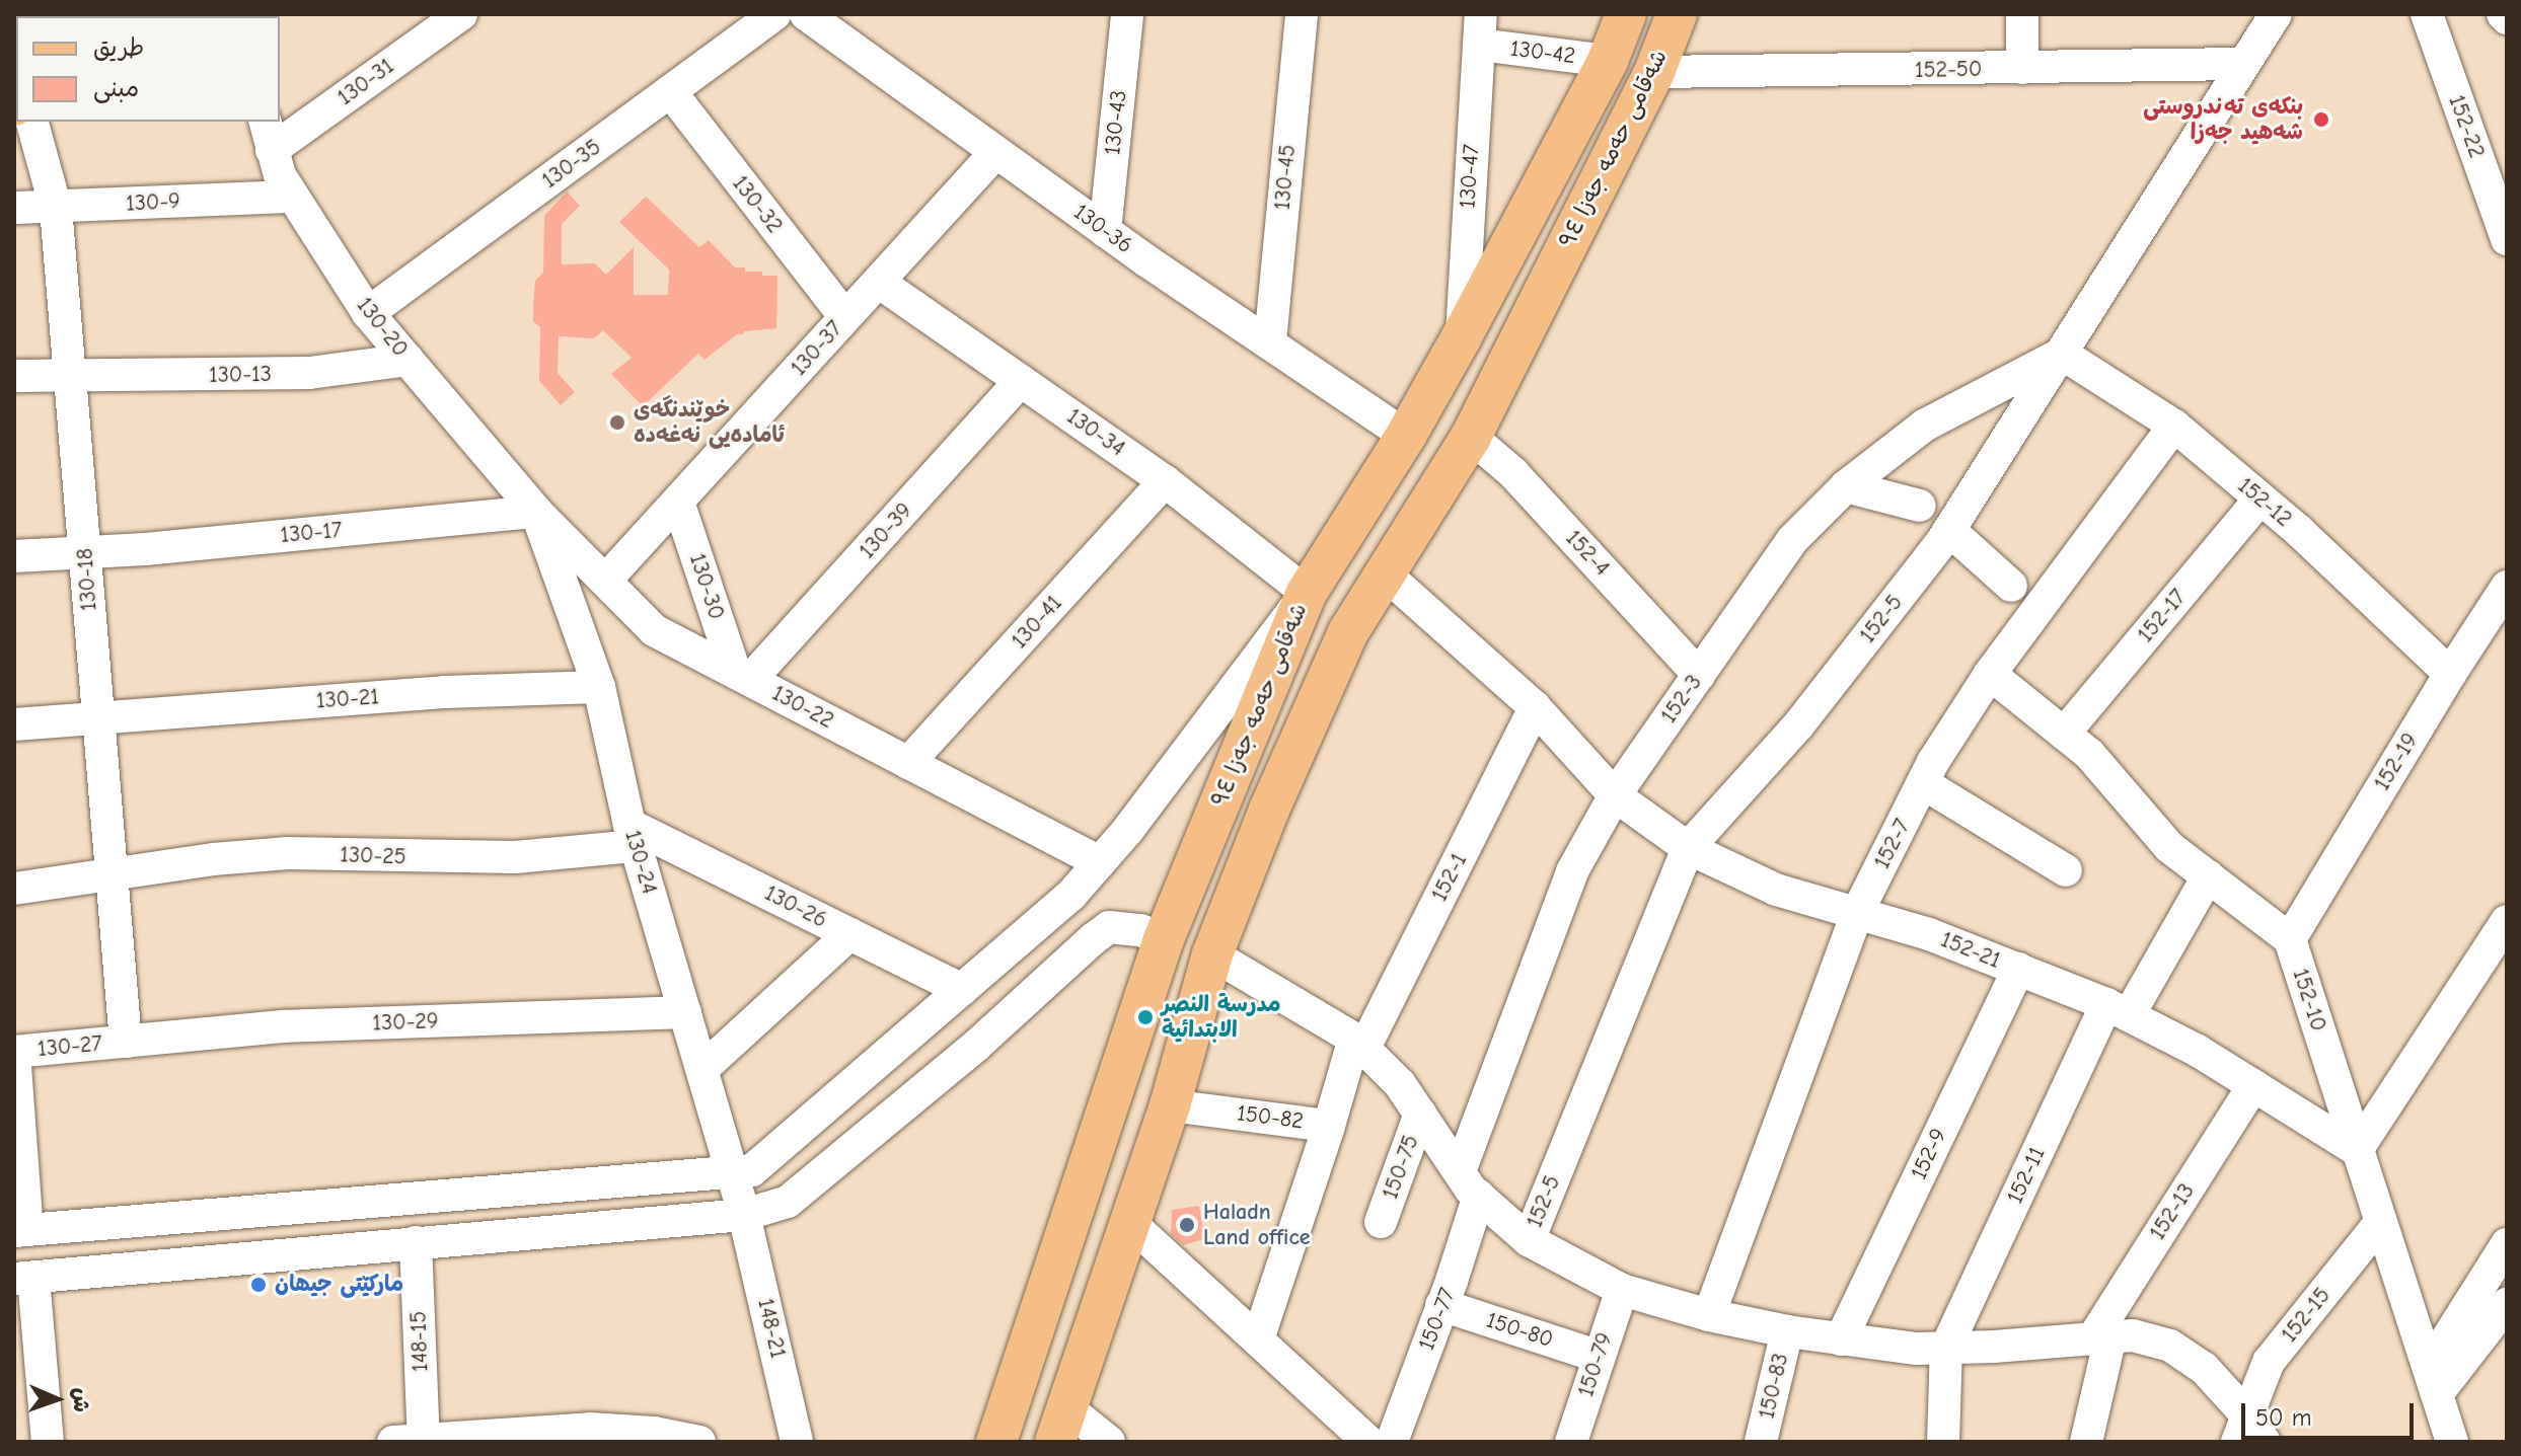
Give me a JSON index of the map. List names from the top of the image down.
{
  "streets": {
    "main road": ["شەقامی حەمە جەزا ٩٤"],
    "street": [
      "130-42",
      "152-50",
      "130-31",
      "130-43",
      "152-22",
      "130-35",
      "130-47",
      "130-45",
      "130-9",
      "130-32",
      "130-36",
      "130-20",
      "130-37",
      "130-13",
      "130-34",
      "152-12",
      "130-39",
      "130-17",
      "152-4",
      "130-18",
      "130-30",
      "152-17",
      "152-5",
      "130-41",
      "130-21",
      "152-3",
      "130-22",
      "152-19",
      "152-7",
      "130-25",
      "130-24",
      "152-1",
      "130-26",
      "152-21",
      "152-10",
      "130-29",
      "130-27",
      "150-82",
      "152-9",
      "150-75",
      "152-11",
      "152-13",
      "152-15",
      "150-77",
      "148-21",
      "150-80",
      "148-15",
      "150-79",
      "150-83"
    ]
  },
  "crossings": [
    ["130-42", "شەقامی حەمە جەزا ٩٤"],
    ["130-42", "130-47"],
    ["152-50", "شەقامی حەمە جەزا ٩٤"],
    ["152-50", "152-5"],
    ["130-31", "130-20"],
    ["130-43", "130-36"],
    ["شەقامی حەمە جەزا ٩٤", "130-47"],
    ["شەقامی حەمە جەزا ٩٤", "130-36"],
    ["شەقامی حەمە جەزا ٩٤", "130-34"],
    ["شەقامی حەمە جەزا ٩٤", "152-4"],
    ["شەقامی حەمە جەزا ٩٤", "152-21"],
    ["شەقامی حەمە جەزا ٩٤", "150-82"],
    ["130-35", "130-32"],
    ["130-35", "130-20"],
    ["130-45", "130-36"],
    ["130-9", "130-20"],
    ["130-9", "130-18"],
    ["130-32", "130-37"],
    ["130-36", "130-37"],
    ["130-20", "130-13"],
    ["130-20", "130-17"],
    ["130-20", "130-22"],
    ["130-20", "130-24"],
    ["130-37", "130-34"],
    ["130-37", "130-30"],
    ["130-37", "130-22"],
    ["130-13", "130-18"],
    ["130-34", "130-39"],
    ["130-34", "130-41"],
    ["152-12", "152-17"],
    ["152-12", "152-5"],
    ["152-12", "152-3"],
    ["152-12", "152-19"],
    ["152-12", "152-7"],
    ["130-39", "130-30"],
    ["130-39", "130-22"],
    ["130-17", "130-18"],
    ["130-17", "130-22"],
    ["130-17", "130-24"],
    ["152-4", "152-3"],
    ["130-18", "130-21"],
    ["130-18", "130-25"],
    ["130-18", "130-29"],
    ["130-18", "130-27"],
    ["130-30", "130-22"],
    ["152-17", "152-10"],
    ["152-5", "152-3"],
    ["152-5", "152-21"],
    ["130-41", "130-22"],
    ["130-21", "130-24"],
    ["152-3", "152-21"],
    ["152-3", "150-77"],
    ["130-22", "130-24"],
    ["152-19", "152-10"],
    ["152-7", "152-21"],
    ["152-7", "152-10"],
    ["130-25", "130-24"],
    ["130-25", "130-26"],
    ["130-24", "130-26"],
    ["130-24", "130-29"],
    ["130-24", "148-21"],
    ["152-1", "152-21"],
    ["152-1", "150-82"],
    ["152-21", "152-10"],
    ["152-21", "152-9"],
    ["152-21", "152-11"],
    ["152-21", "152-13"],
    ["152-10", "152-11"],
    ["152-10", "152-15"],
    ["130-29", "130-27"],
    ["150-77", "150-80"],
    ["150-80", "150-79"]
  ],
  "places": [
    "بنکەی تەندروستی شەهید جەزا",
    "خوێندنگەی ئامادەیی نەغەدە",
    "مدرسة النصر الابتدائية",
    "Haladn Land office",
    "ماركێتی جیھان"
  ],
  "legend": ["طريق", "مبنى"],
  "scale_bar": "50 m",
  "north": "right"
}
